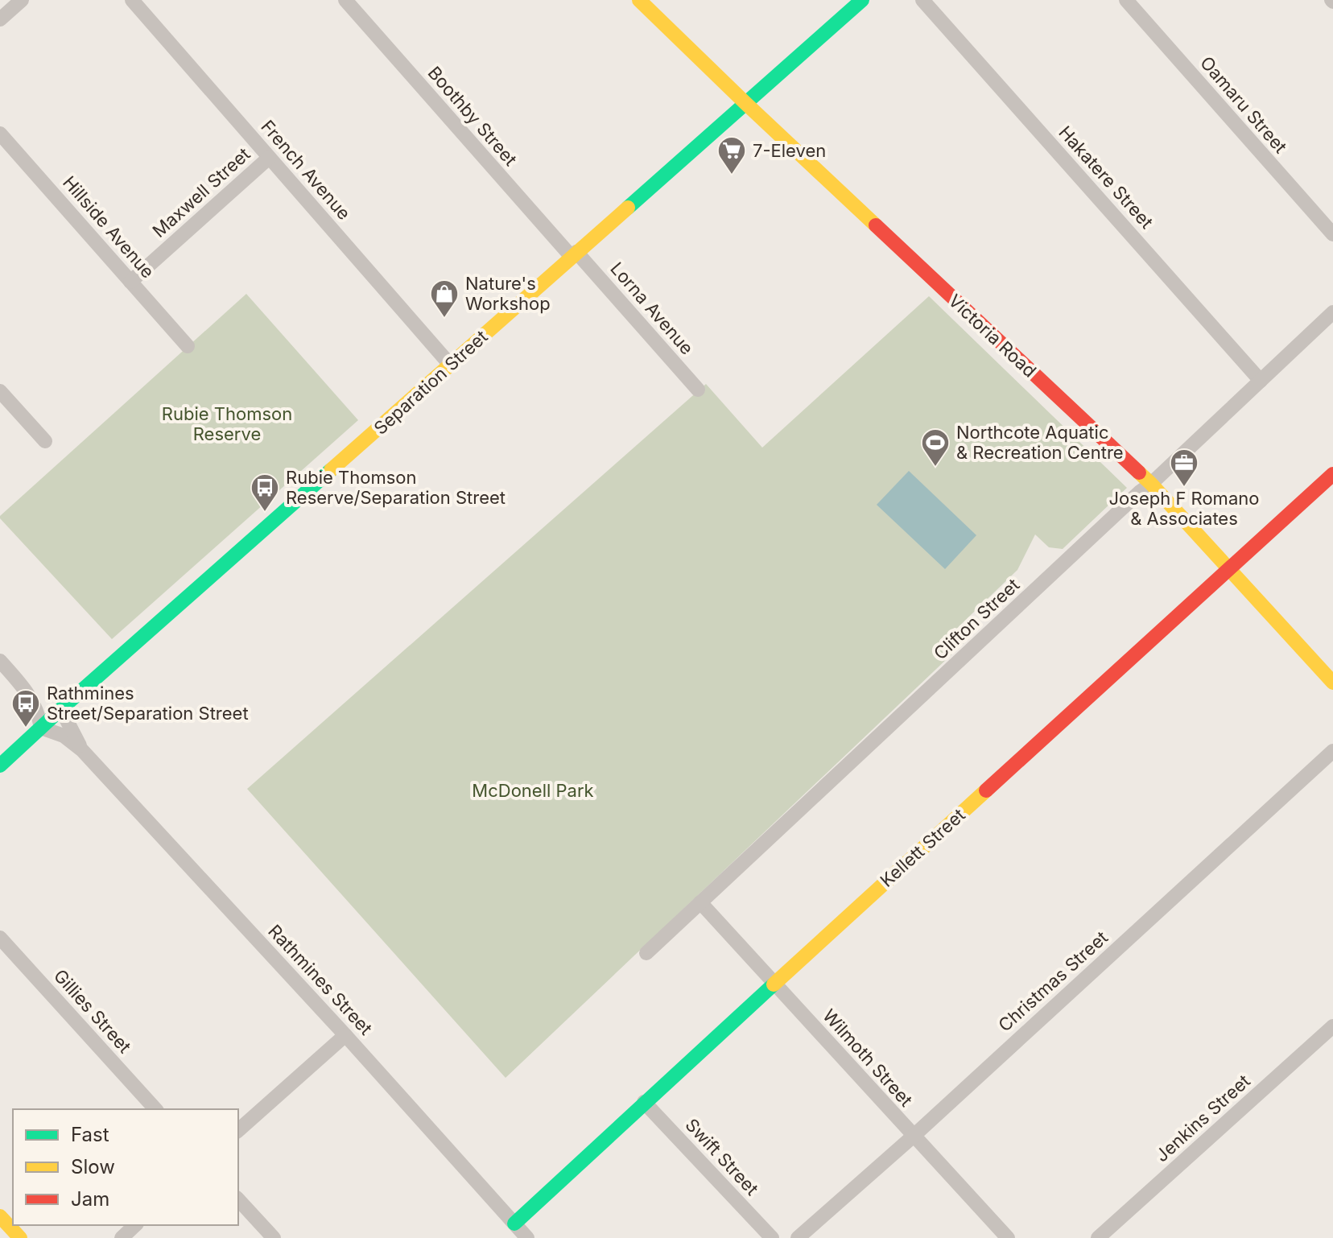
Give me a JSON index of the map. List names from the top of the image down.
{
  "streets": {
    "street": [
      "Oamaru Street",
      "Boothby Street",
      "French Avenue",
      "Hakatere Street",
      "Maxwell Street",
      "Hillside Avenue",
      "Lorna Avenue",
      "Victoria Road",
      "Separation Street",
      "Clifton Street",
      "Kellett Street",
      "Rathmines Street",
      "Christmas Street",
      "Gillies Street",
      "Wilmoth Street",
      "Jenkins Street",
      "Swift Street"
    ]
  },
  "crossings": [
    ["Boothby Street", "Lorna Avenue"],
    ["Boothby Street", "Separation Street"],
    ["French Avenue", "Maxwell Street"],
    ["French Avenue", "Separation Street"],
    ["Hakatere Street", "Clifton Street"],
    ["Maxwell Street", "Hillside Avenue"],
    ["Lorna Avenue", "Separation Street"],
    ["Victoria Road", "Separation Street"],
    ["Victoria Road", "Clifton Street"],
    ["Victoria Road", "Kellett Street"],
    ["Separation Street", "Rathmines Street"],
    ["Clifton Street", "Wilmoth Street"],
    ["Kellett Street", "Rathmines Street"],
    ["Kellett Street", "Wilmoth Street"],
    ["Kellett Street", "Swift Street"],
    ["Christmas Street", "Wilmoth Street"]
  ],
  "parks": ["Rubie Thomson Reserve", "McDonell Park"],
  "places": {
    "supermarket": ["7-Eleven"],
    "shop": ["Nature's Workshop"],
    "sports": ["Northcote Aquatic & Recreation Centre"],
    "office": ["Joseph F Romano & Associates"],
    "bus stop": ["Rubie Thomson Reserve/Separation Street", "Rathmines Street/Separation Street"]
  },
  "legend": ["Fast", "Slow", "Jam"]
}
